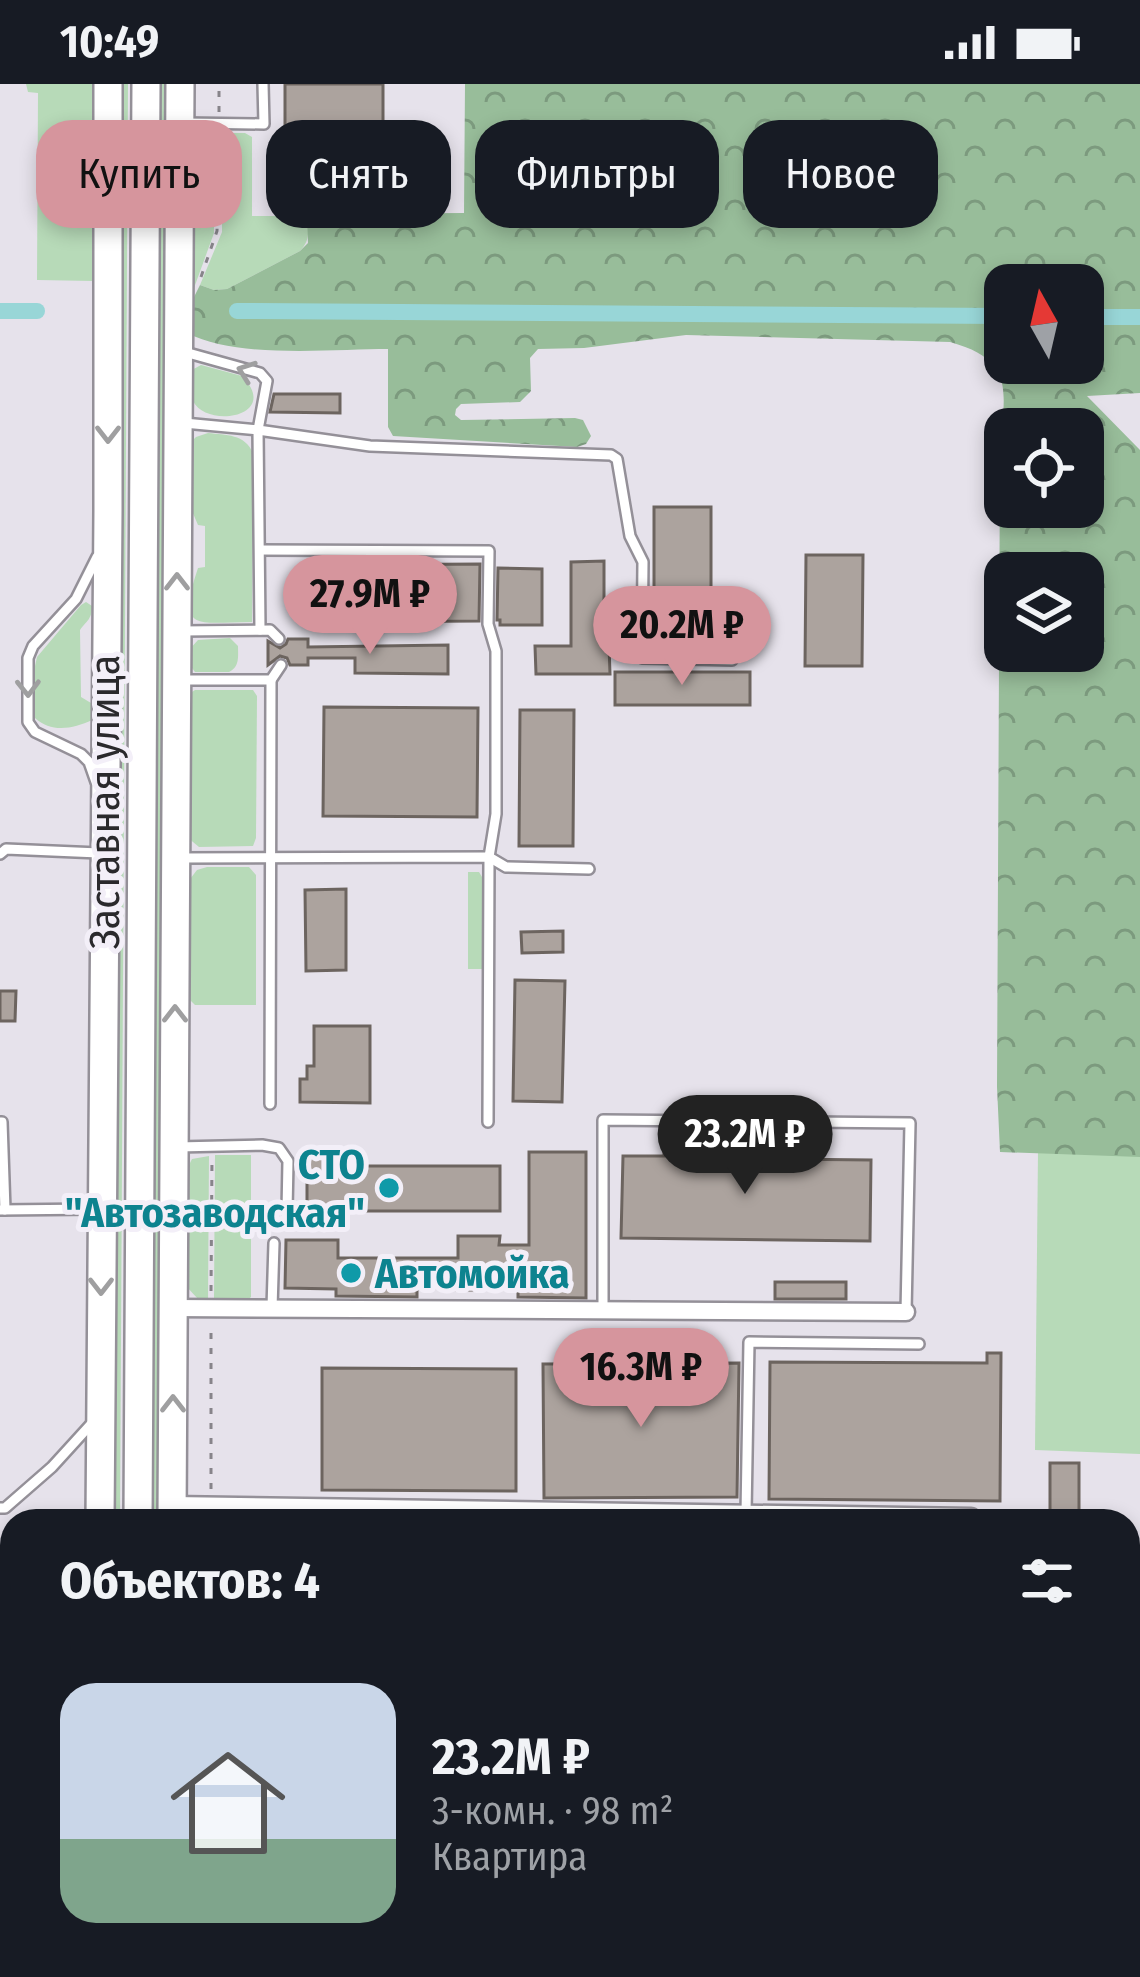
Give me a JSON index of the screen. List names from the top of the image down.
{
  "streets": {
    "main road": ["Заставная улица"]
  },
  "places": ["СТО \"Автозаводская\"", "Автомойка"],
  "north": "top",
  "page": {
    "status": "10:49",
    "chip": [
      "Купить",
      "Снять",
      "Фильтры",
      "Новое"
    ],
    "price": [
      "27.9M ₽",
      "20.2M ₽",
      "23.2M ₽",
      "16.3M ₽"
    ],
    "heading": "Объектов: 4",
    "list": [
      {
        "name": "23.2M ₽",
        "note": "3-комн. · 98 m² · Квартира"
      }
    ]
  }
}
